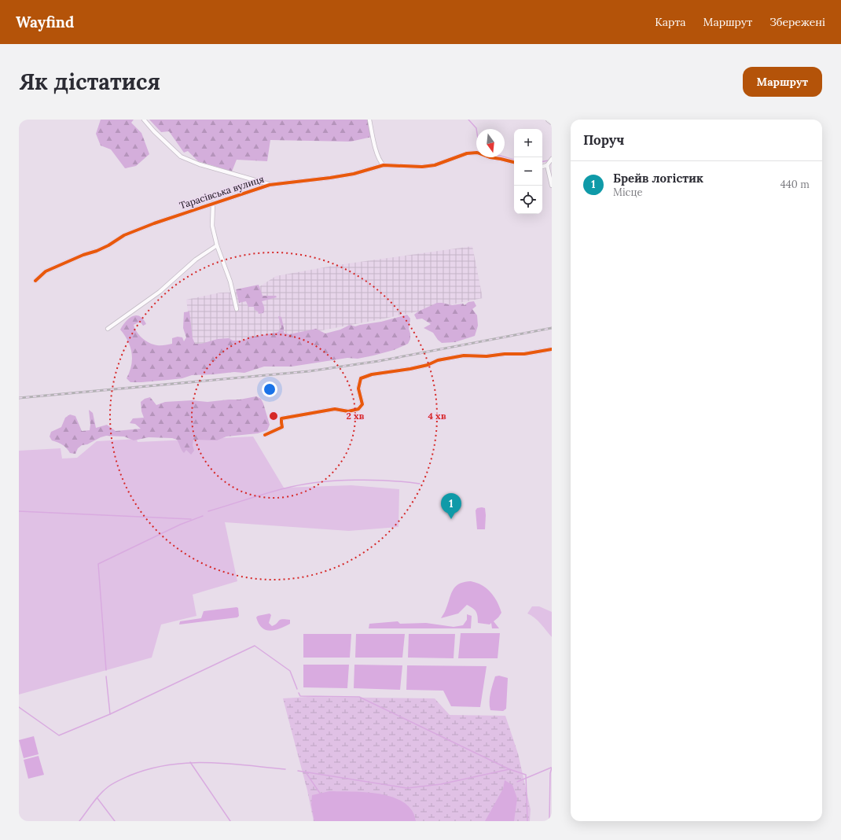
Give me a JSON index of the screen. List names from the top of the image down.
{
  "streets": {
    "street": ["Тарасівська вулиця"]
  },
  "north": "bottom",
  "page": {
    "header": "Wayfind",
    "nav": ["Карта", "Маршрут", "Збережені"],
    "buttons": "Маршрут",
    "title": "Як дістатися",
    "heading": "Поруч",
    "map_buttons": ["+", "−"],
    "list": [
      {
        "mark": "1",
        "name": "Брейв логістик",
        "note": "Місце",
        "value": "440 m"
      }
    ],
    "pins": "1"
  },
  "rings": ["2 хв", "4 хв"]
}
